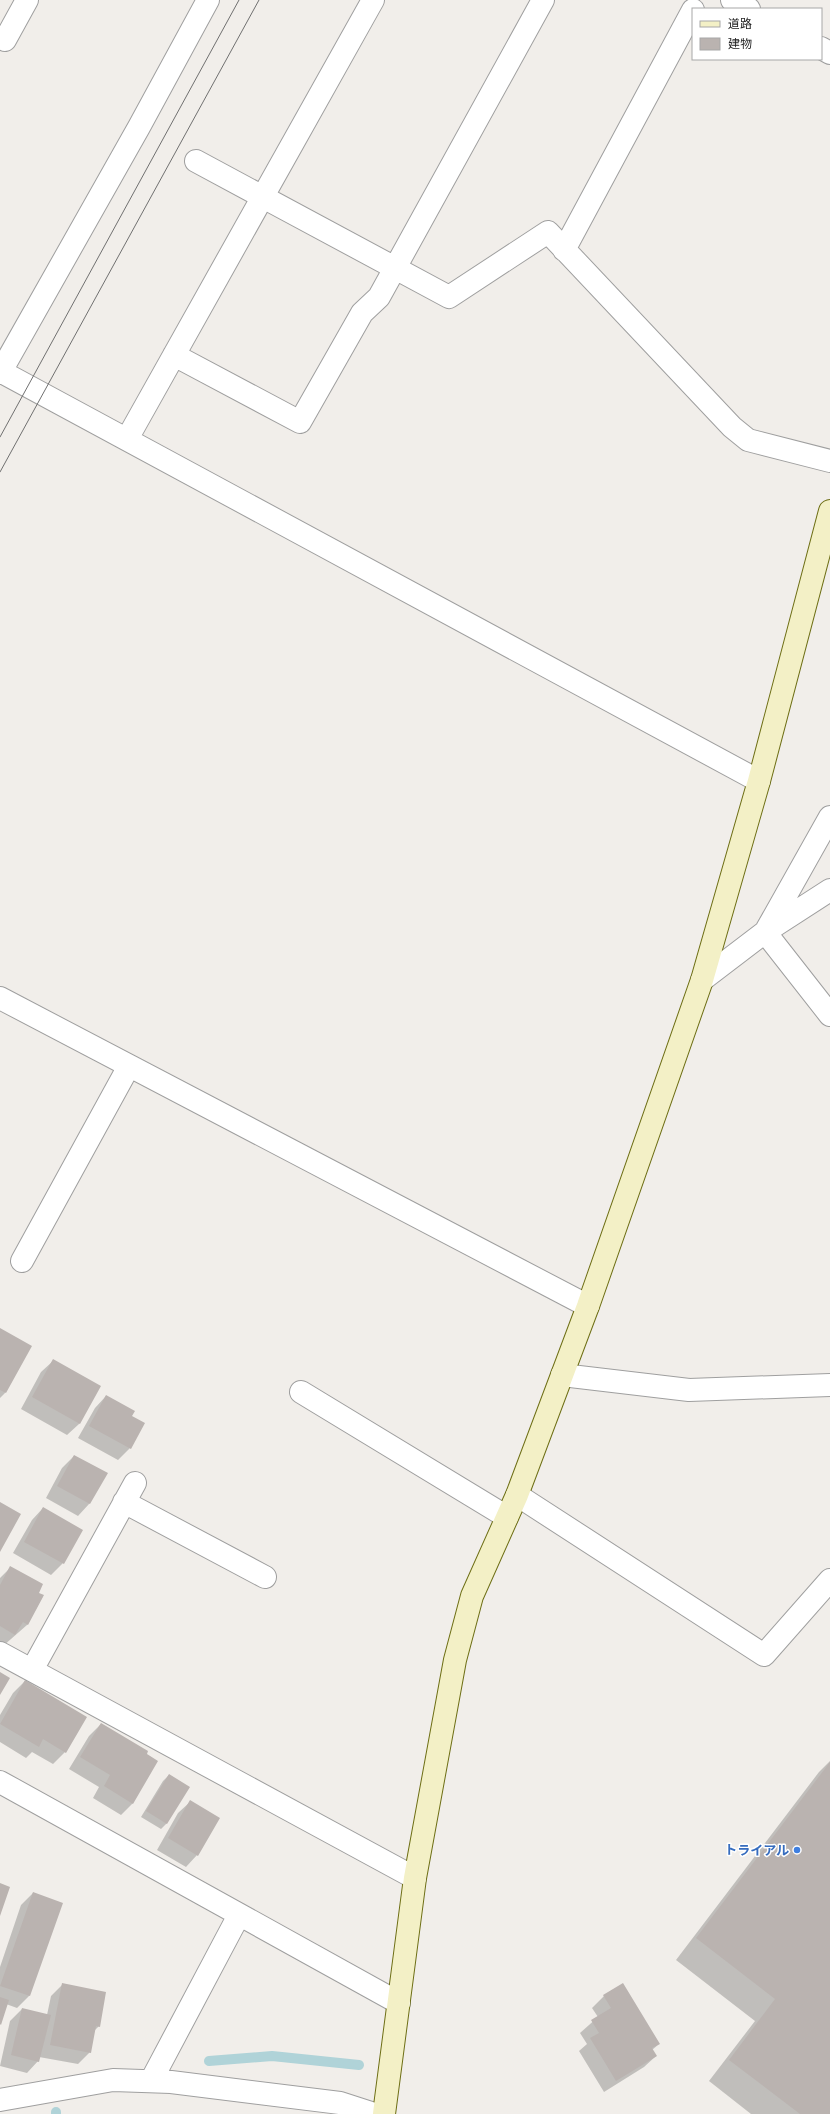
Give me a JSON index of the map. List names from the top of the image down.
{
  "places": ["トライアル"],
  "legend": ["道路", "建物"]
}
